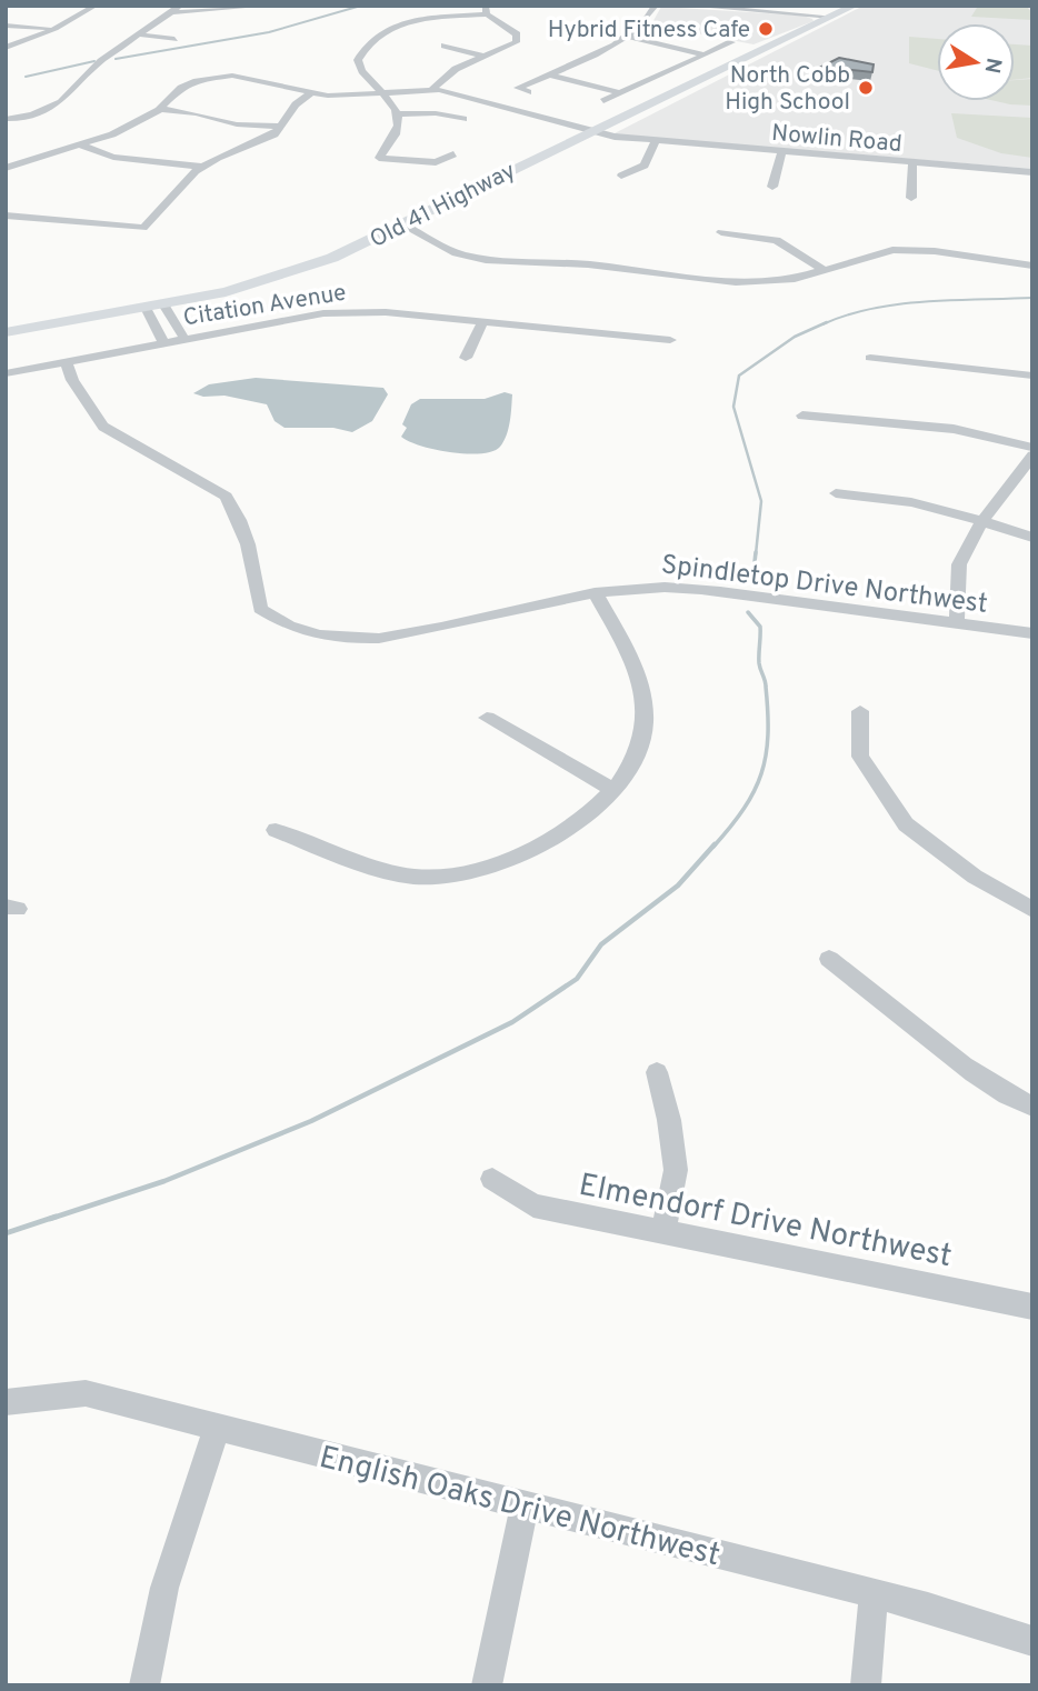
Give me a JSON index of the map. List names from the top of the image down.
{
  "streets": {
    "main road": ["Old 41 Highway"],
    "street": [
      "Nowlin Road",
      "Citation Avenue",
      "Spindletop Drive Northwest",
      "Elmendorf Drive Northwest",
      "English Oaks Drive Northwest"
    ]
  },
  "crossings": [
    ["Nowlin Road", "Old 41 Highway"],
    ["Citation Avenue", "Spindletop Drive Northwest"]
  ],
  "places": ["Hybrid Fitness Cafe", "North Cobb High School"],
  "north": "right"
}
